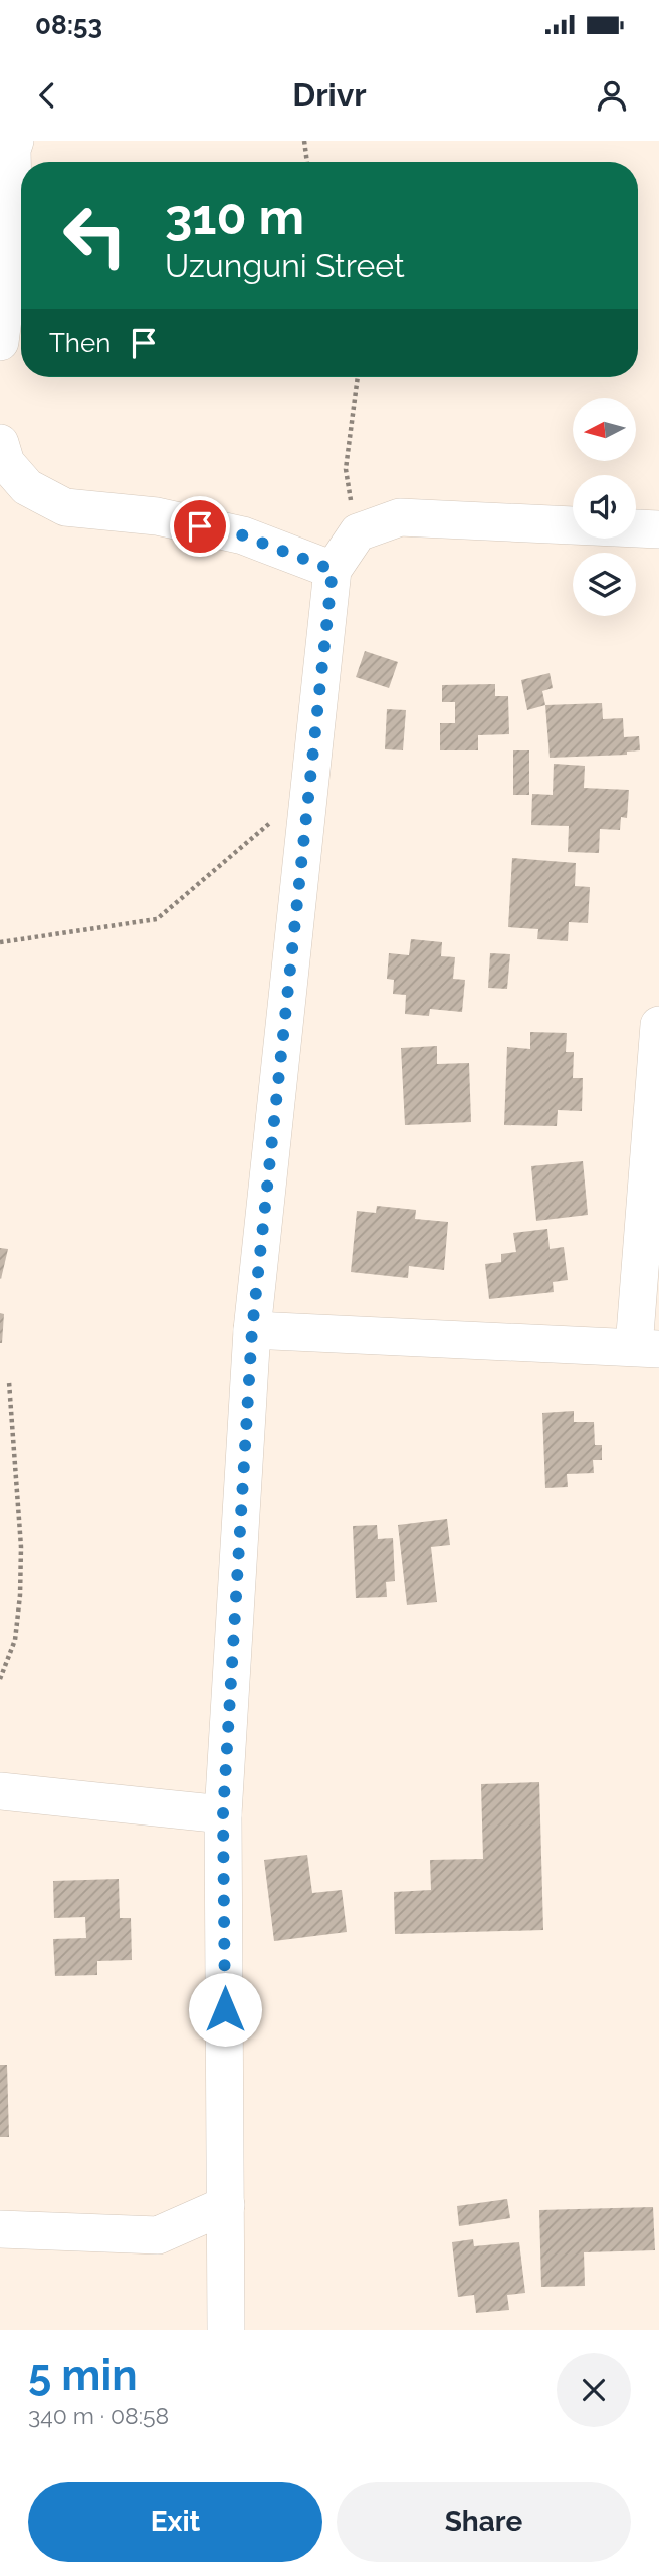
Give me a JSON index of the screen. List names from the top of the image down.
{
  "north": "left",
  "page": {
    "status": "08:53",
    "header": "Drivr",
    "turn": ["310 m", "Uzunguni Street"],
    "then": "Then",
    "heading": ["5 min", "340 m · 08:58"],
    "buttons": ["Exit", "Share"]
  }
}
